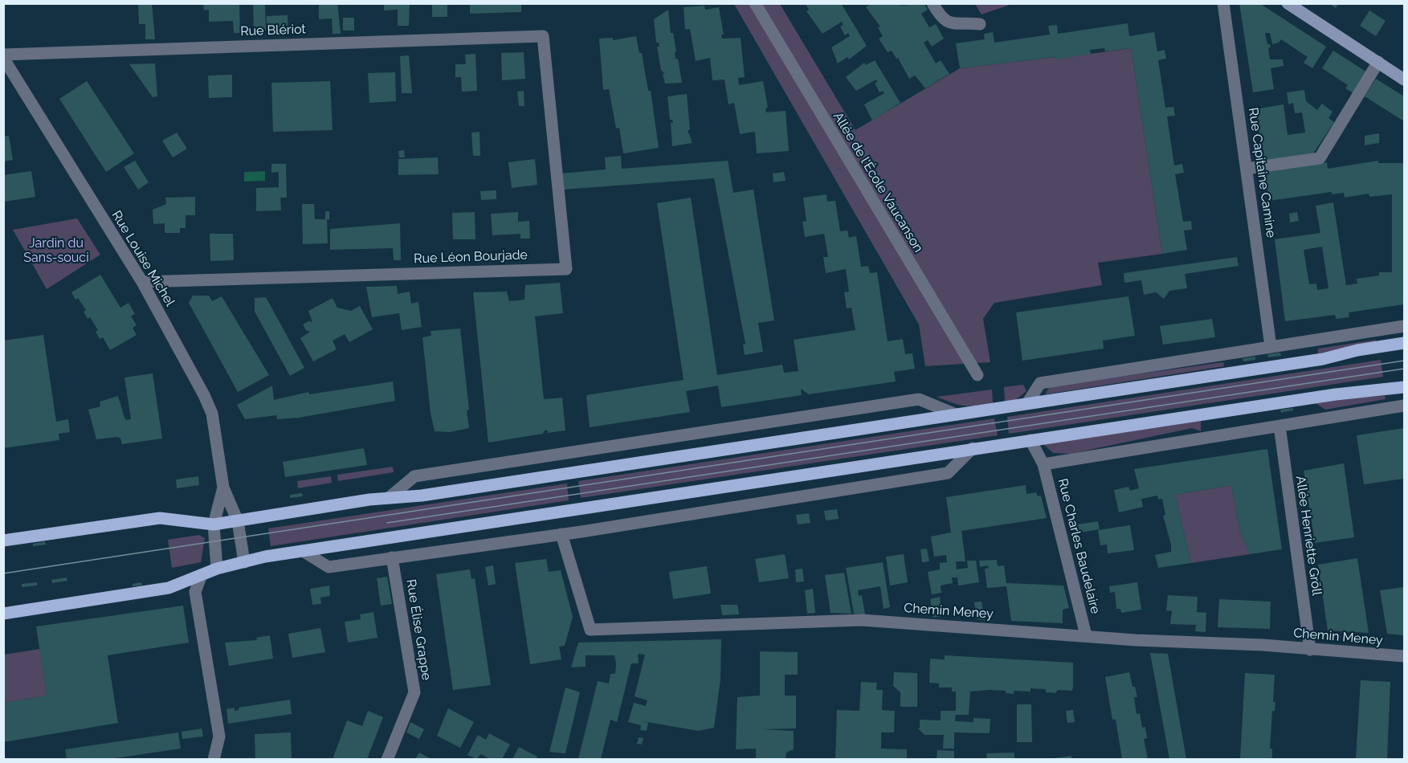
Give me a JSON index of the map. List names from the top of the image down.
{
  "streets": {
    "street": [
      "Rue Blériot",
      "Rue Capitaine Camine",
      "Allée de l'École Vaucanson",
      "Rue Léon Bourjade",
      "Rue Louise Michel",
      "Allée Henriette Gröll",
      "Rue Charles Baudelaire",
      "Chemin Meney",
      "Rue Élise Grappe"
    ]
  },
  "crossings": [
    ["Rue Blériot", "Rue Léon Bourjade"],
    ["Rue Blériot", "Rue Louise Michel"],
    ["Rue Léon Bourjade", "Rue Louise Michel"],
    ["Allée Henriette Gröll", "Chemin Meney"],
    ["Rue Charles Baudelaire", "Chemin Meney"]
  ],
  "parks": ["Jardin du Sans-souci"]
}
